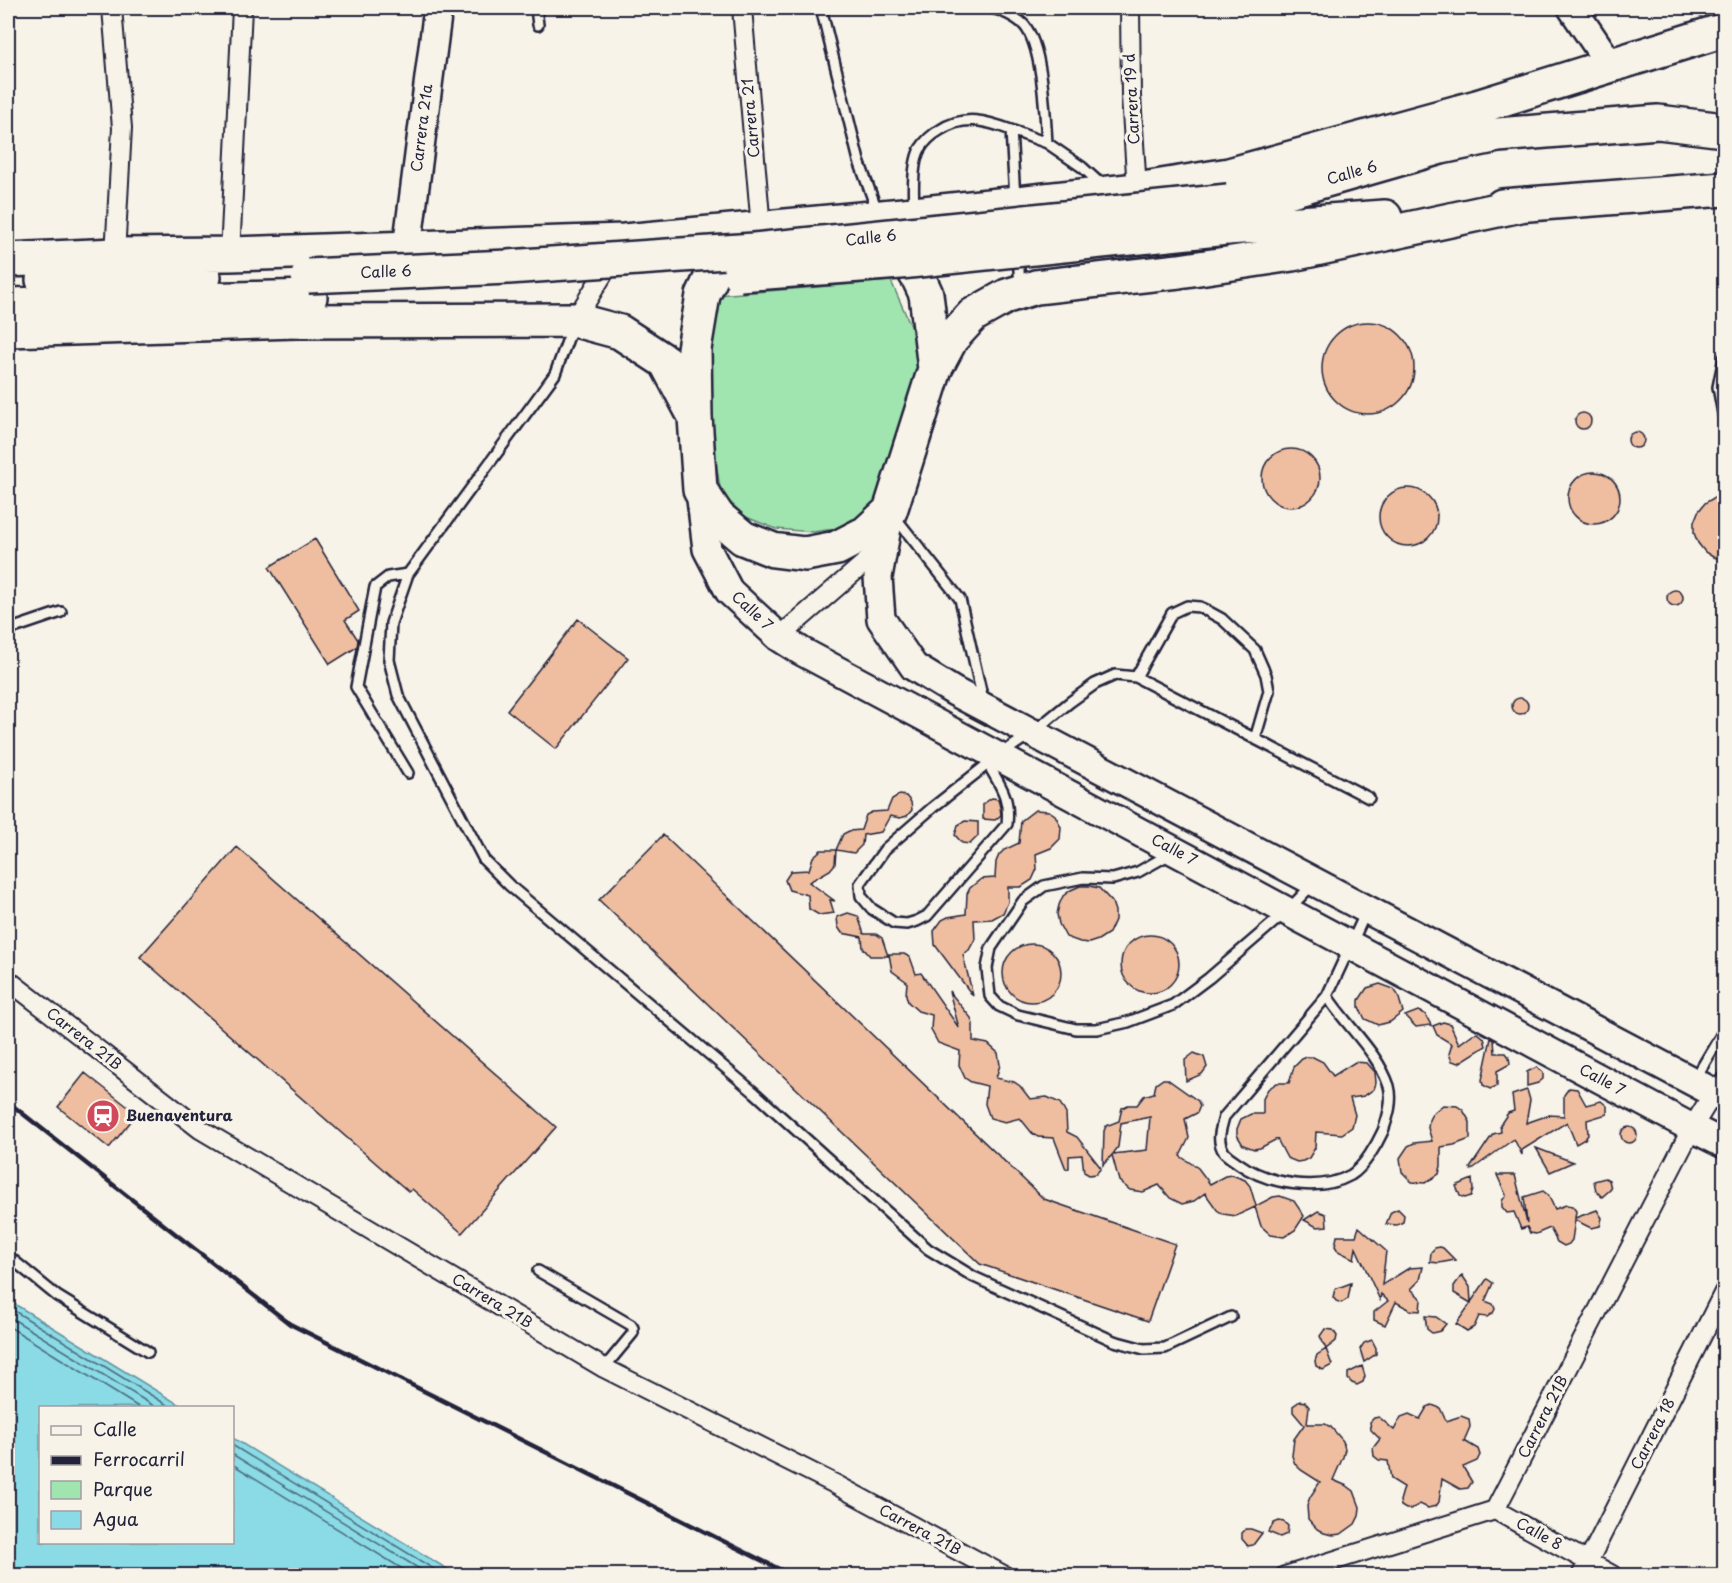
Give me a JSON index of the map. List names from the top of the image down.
{
  "streets": {
    "highway": ["Calle 6"],
    "main road": ["Carrera 21a", "Calle 7"],
    "street": [
      "Carrera 19 d",
      "Carrera 21",
      "Carrera 21B",
      "Carrera 18",
      "Calle 8"
    ]
  },
  "crossings": [
    ["Calle 7", "Carrera 21B"],
    ["Carrera 21B", "Calle 8"],
    ["Carrera 18", "Calle 8"]
  ],
  "places": {
    "station": ["Buenaventura"]
  },
  "legend": [
    "Calle",
    "Ferrocarril",
    "Parque",
    "Agua"
  ]
}
